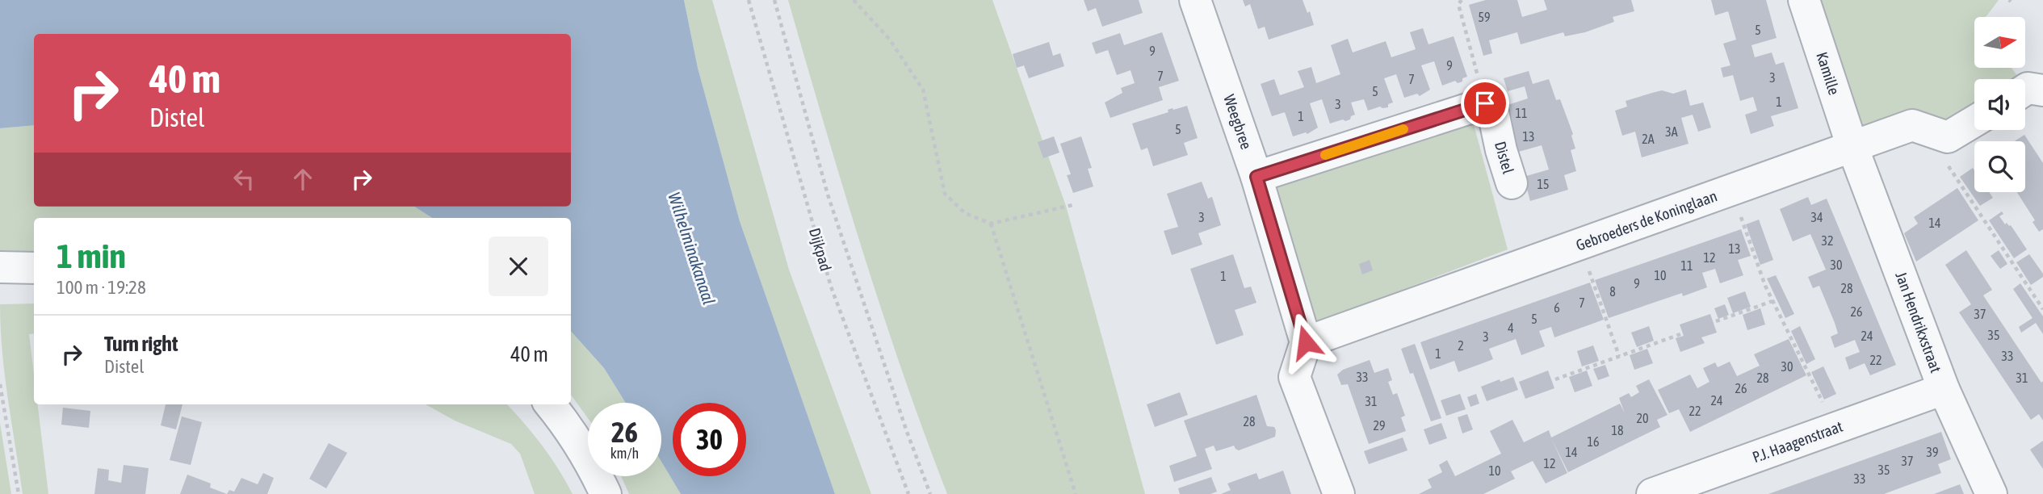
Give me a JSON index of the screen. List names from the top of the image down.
{
  "streets": {
    "street": [
      "Kamille",
      "Weegbree",
      "Distel",
      "Gebroeders de Koninglaan",
      "Jan Hendrikxstraat",
      "P.J. Haagenstraat"
    ],
    "path": ["Dijkpad"]
  },
  "crossings": [
    ["Kamille", "Gebroeders de Koninglaan"],
    ["Kamille", "Jan Hendrikxstraat"],
    ["Weegbree", "Gebroeders de Koninglaan"],
    ["Gebroeders de Koninglaan", "Jan Hendrikxstraat"],
    ["Jan Hendrikxstraat", "P.J. Haagenstraat"]
  ],
  "water": ["Wilhelminakanaal"],
  "house_numbers": [
    "59",
    "5",
    "9",
    "9",
    "7",
    "3",
    "7",
    "5",
    "1",
    "3",
    "11",
    "1",
    "5",
    "3A",
    "13",
    "2A",
    "15",
    "3",
    "34",
    "14",
    "32",
    "13",
    "12",
    "30",
    "11",
    "10",
    "1",
    "9",
    "28",
    "8",
    "7",
    "6",
    "26",
    "37",
    "5",
    "4",
    "35",
    "24",
    "3",
    "2",
    "1",
    "33",
    "22",
    "30",
    "33",
    "28",
    "31",
    "26",
    "24",
    "31",
    "22",
    "20",
    "28",
    "29",
    "18",
    "16",
    "14",
    "39",
    "37",
    "12",
    "35",
    "10",
    "33"
  ],
  "north": "right",
  "page": {
    "turn": ["40 m", "Distel"],
    "heading": ["1 min", "100 m · 19:28"],
    "list": [
      {
        "name": "Turn right",
        "note": "Distel",
        "value": "40 m"
      }
    ],
    "speed": "26 km/h",
    "limit": "30"
  }
}
